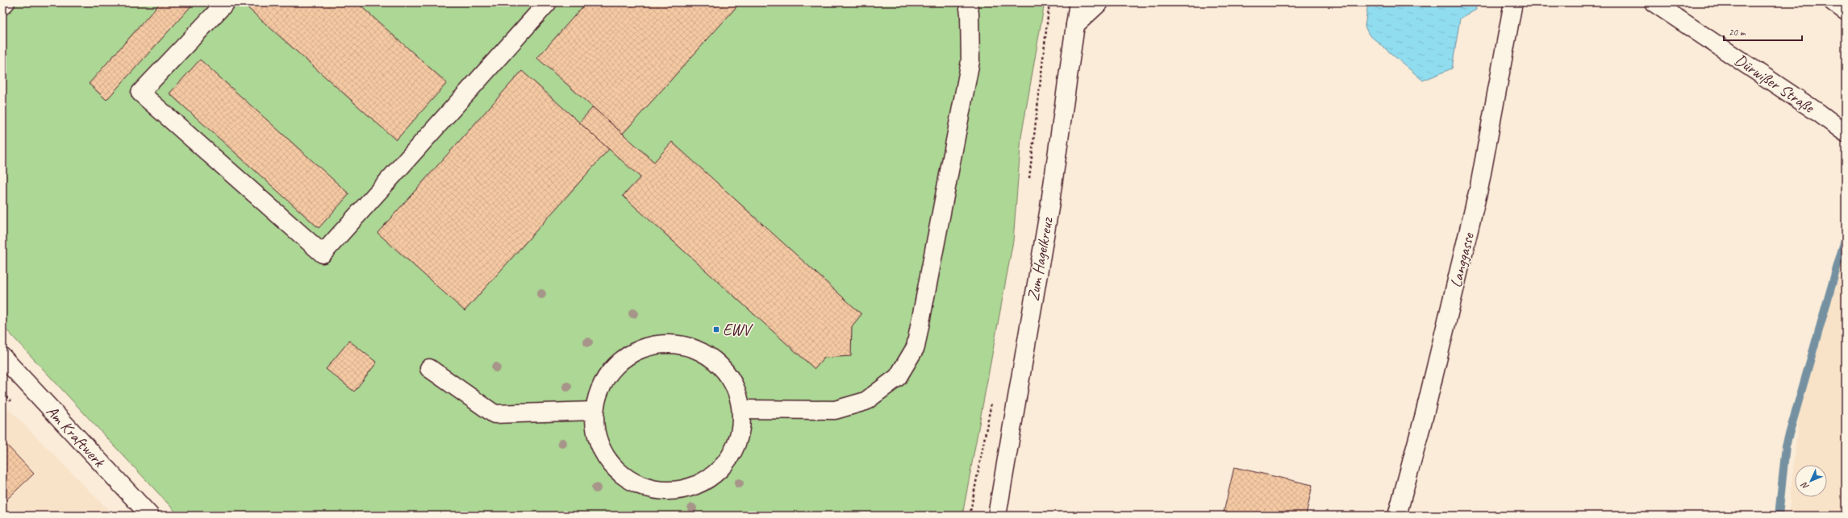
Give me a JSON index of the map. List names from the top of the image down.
{
  "streets": {
    "main road": [
      "Dürwißer Straße",
      "Zum Hagelkreuz",
      "Langgasse",
      "Am Kraftwerk"
    ]
  },
  "places": {
    "transit": ["EWV"]
  },
  "scale_bar": "20 m",
  "north": "bottom left"
}
